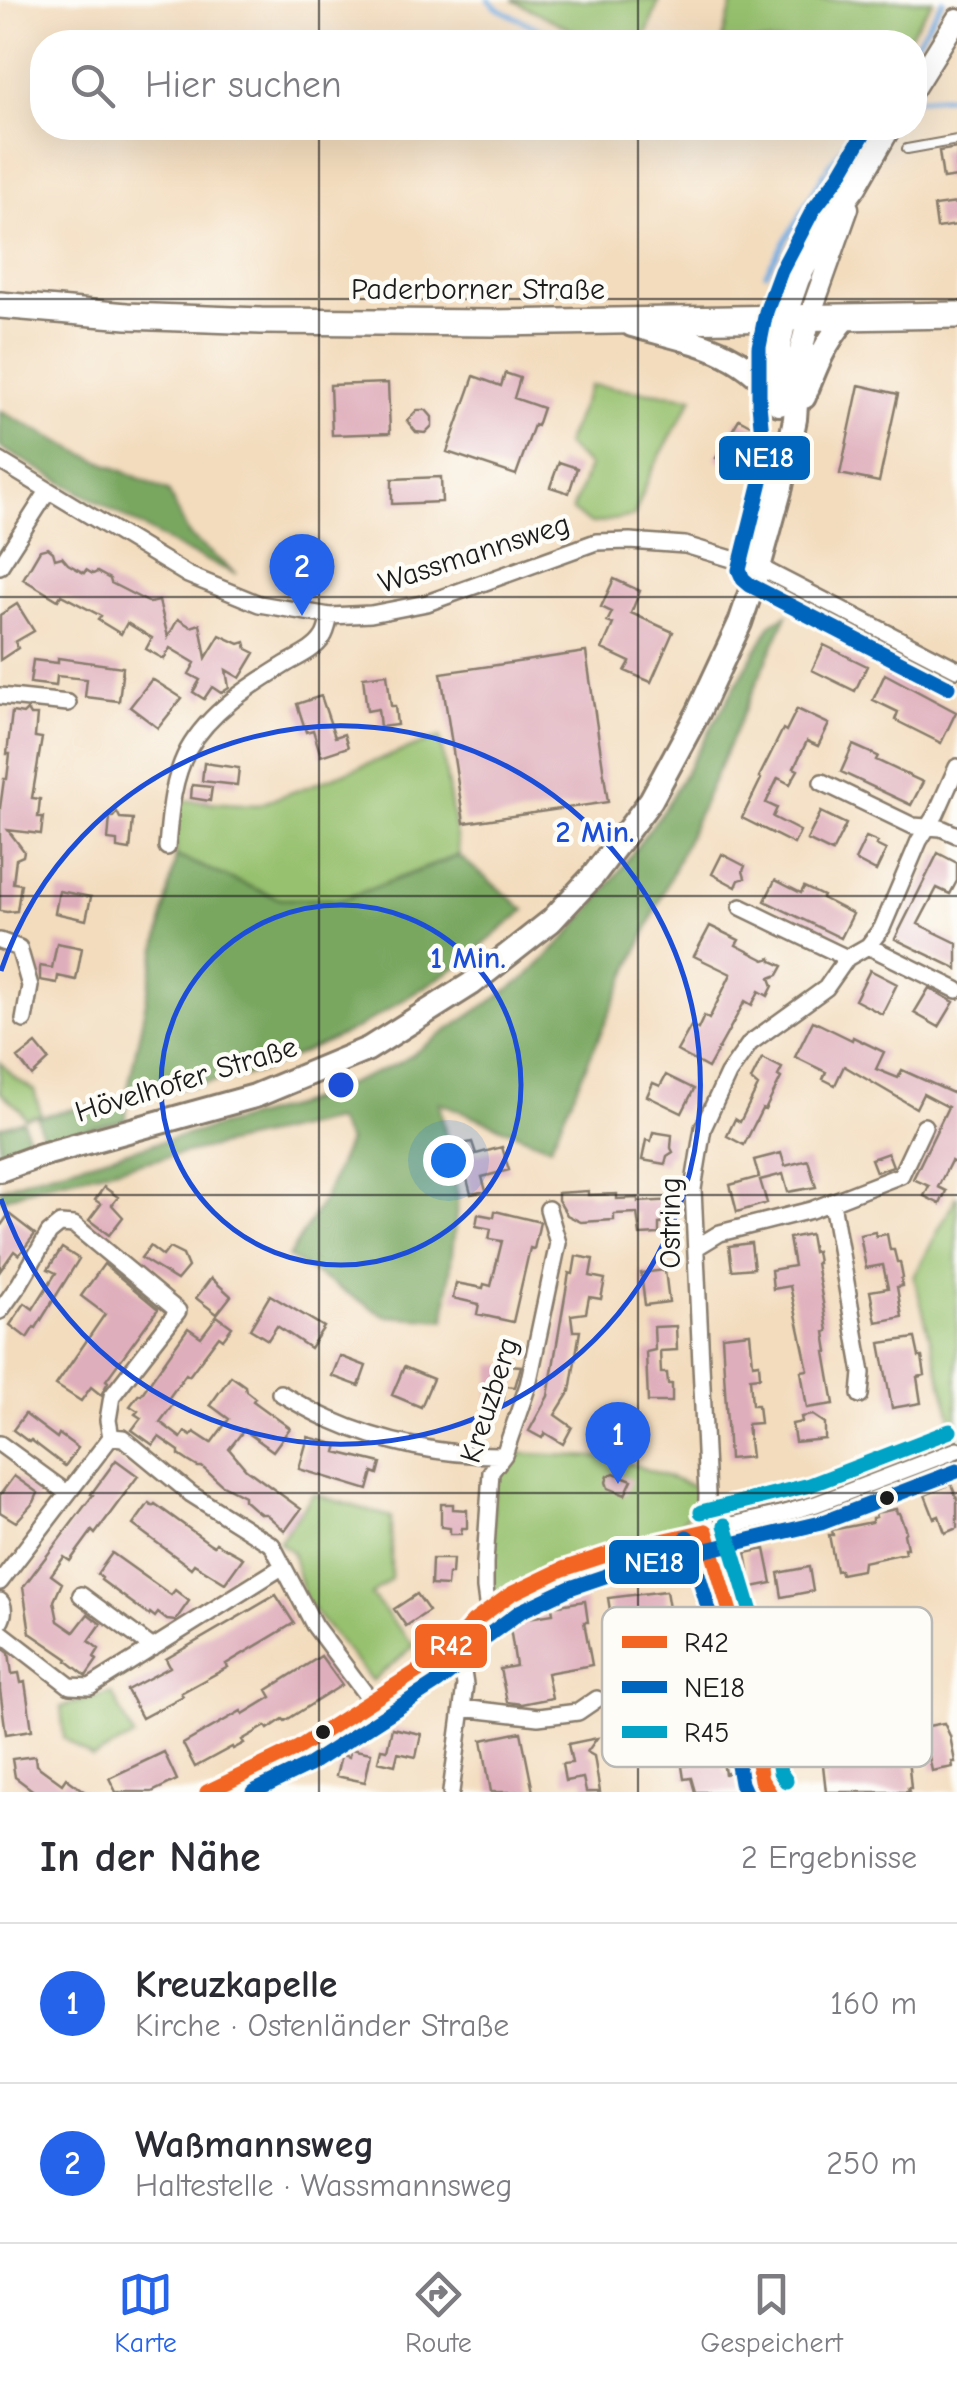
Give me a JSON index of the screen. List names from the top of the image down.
{
  "streets": {
    "main road": ["Paderborner Straße", "Hövelhofer Straße"],
    "street": ["Wassmannsweg", "Ostring", "Kreuzberg"]
  },
  "crossings": [
    ["Paderborner Straße", "Hövelhofer Straße"],
    ["Wassmannsweg", "Hövelhofer Straße"]
  ],
  "lines": ["transit line NE18", "transit line R45", "transit line R42"],
  "legend": ["R42", "NE18", "R45"],
  "page": {
    "search": "Hier suchen",
    "pins": ["2", "1"],
    "heading": ["In der Nähe", "2 Ergebnisse"],
    "list": [
      {
        "mark": "1",
        "name": "Kreuzkapelle",
        "note": "Kirche · Ostenländer Straße",
        "value": "160 m"
      },
      {
        "mark": "2",
        "name": "Waßmannsweg",
        "note": "Haltestelle · Wassmannsweg",
        "value": "250 m"
      }
    ],
    "nav": ["Karte", "Route", "Gespeichert"]
  },
  "rings": ["2 Min.", "1 Min."]
}
